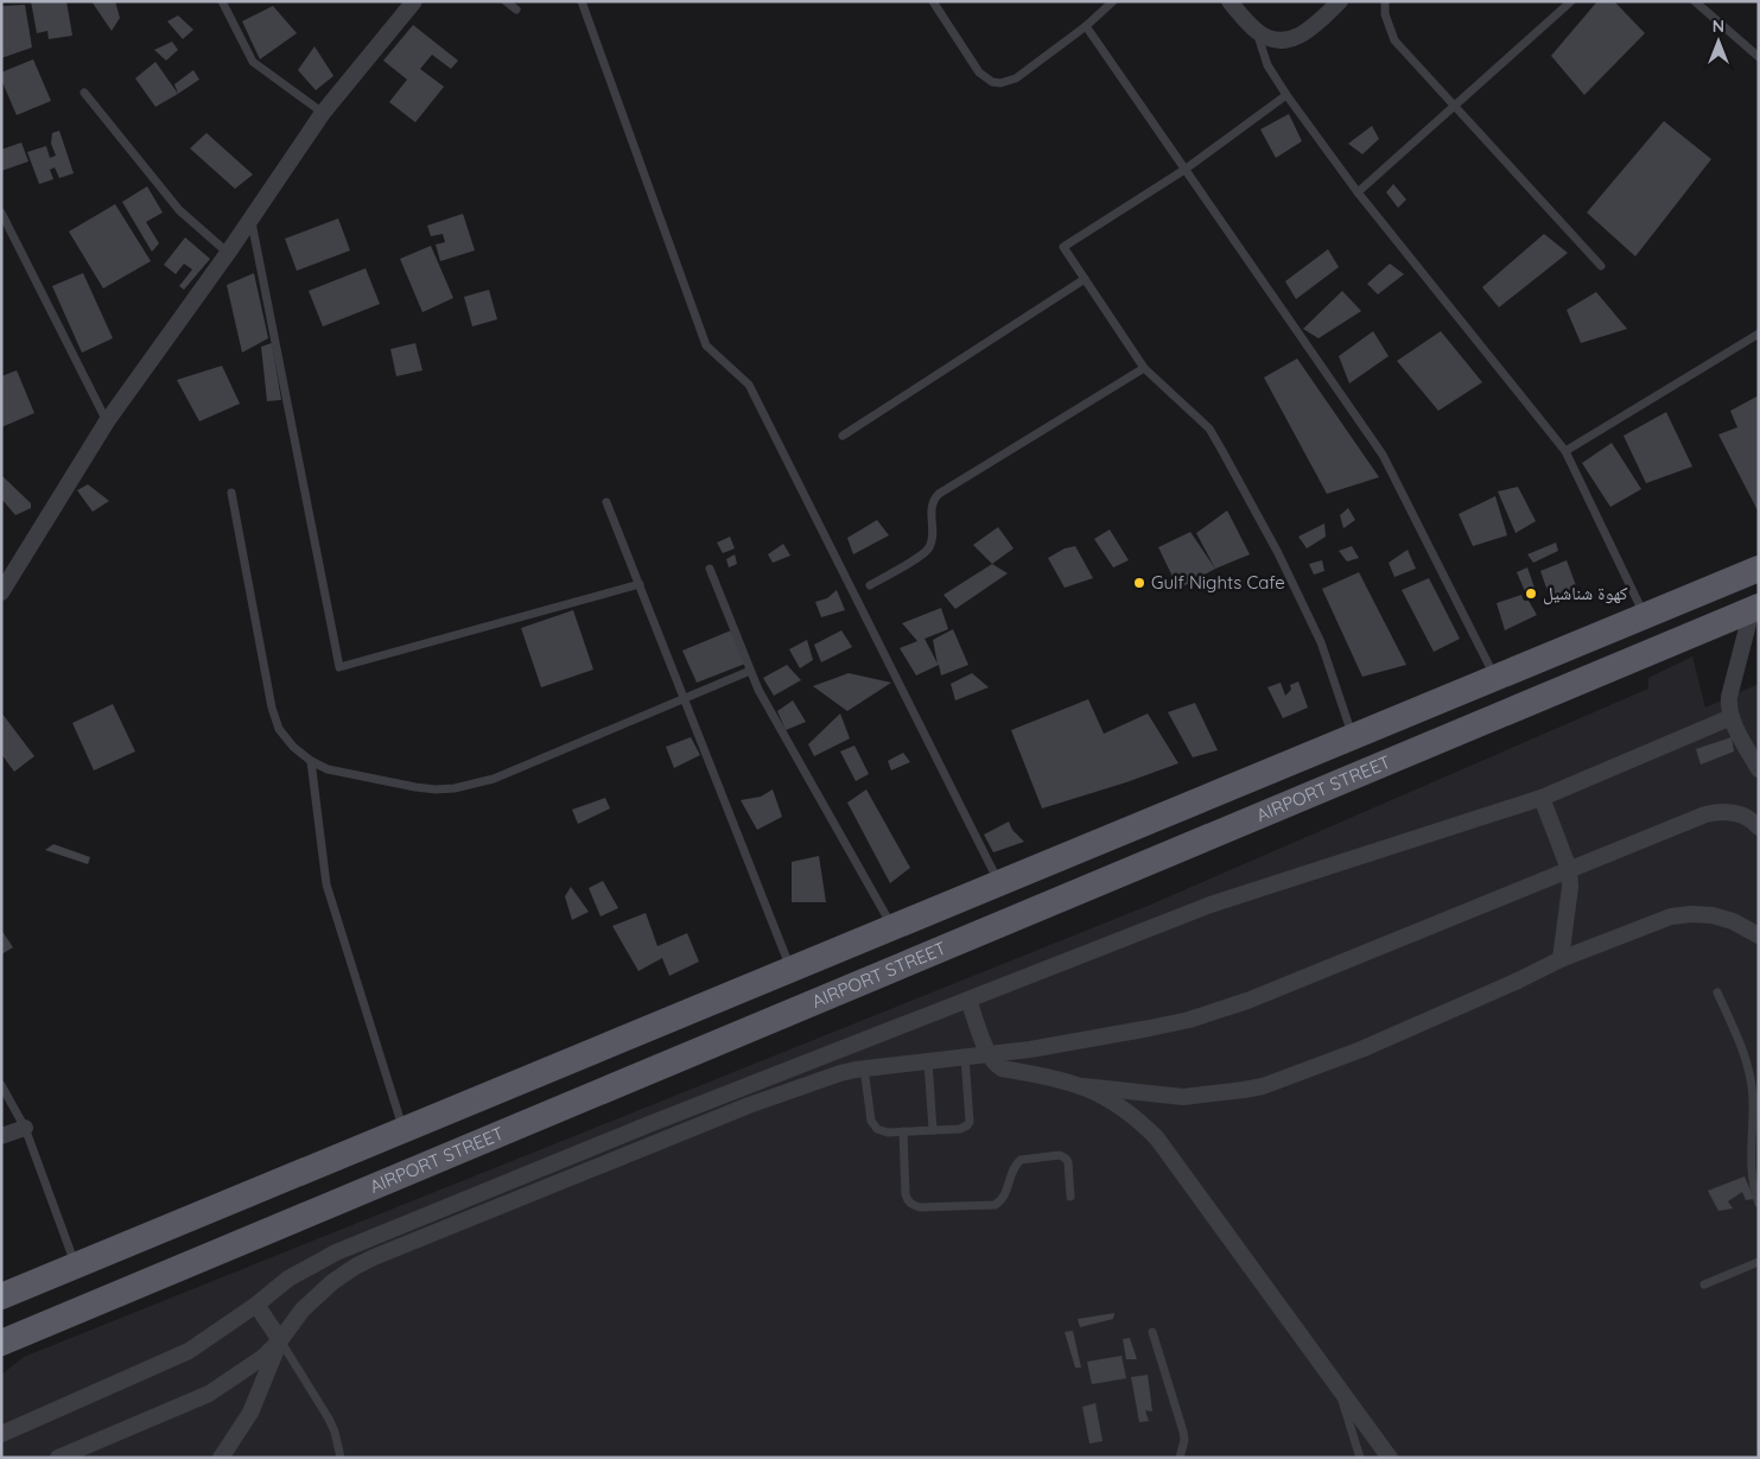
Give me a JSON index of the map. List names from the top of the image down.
{
  "streets": {
    "main road": ["AIRPORT STREET"]
  },
  "places": ["Gulf Nights Cafe", "كهوة شناشيل"],
  "north": "top"
}
